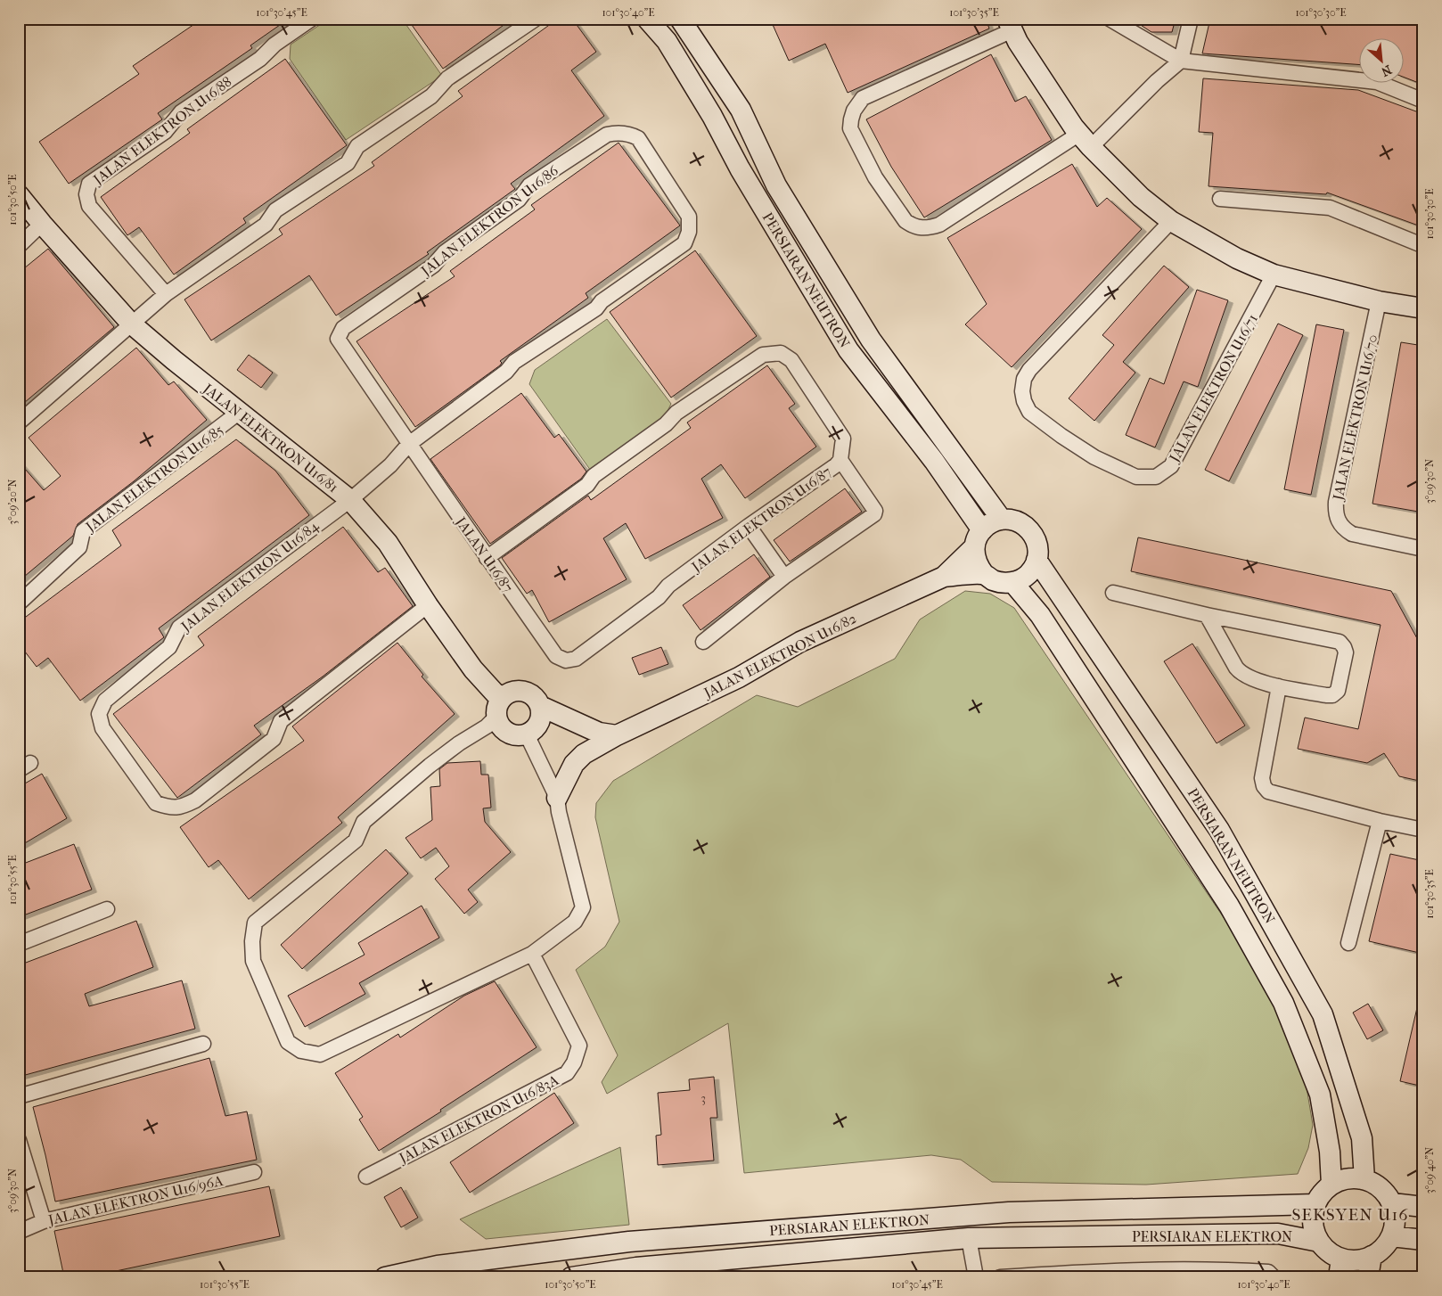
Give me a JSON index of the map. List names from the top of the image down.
{
  "streets": {
    "street": [
      "JALAN ELEKTRON U16/88",
      "JALAN ELEKTRON U16/86",
      "PERSIARAN NEUTRON",
      "JALAN ELEKTRON U16/71",
      "JALAN ELEKTRON U16/70",
      "JALAN ELEKTRON U16/81",
      "JALAN ELEKTRON U16/85",
      "JALAN ELEKTRON U16/87",
      "JALAN U16/87",
      "JALAN ELEKTRON U16/84",
      "JALAN ELEKTRON U16/82",
      "JALAN ELEKTRON U16/83A",
      "JALAN ELEKTRON U16/96A",
      "PERSIARAN ELEKTRON"
    ]
  },
  "crossings": [
    ["JALAN ELEKTRON U16/86", "JALAN ELEKTRON U16/81"],
    ["JALAN ELEKTRON U16/86", "JALAN U16/87"],
    ["JALAN ELEKTRON U16/86", "JALAN ELEKTRON U16/84"],
    ["PERSIARAN NEUTRON", "PERSIARAN ELEKTRON"],
    ["JALAN ELEKTRON U16/81", "JALAN ELEKTRON U16/85"],
    ["JALAN ELEKTRON U16/81", "JALAN ELEKTRON U16/84"],
    ["JALAN ELEKTRON U16/87", "JALAN U16/87"]
  ],
  "districts": ["SEKSYEN U16"],
  "house_numbers": ["3"],
  "north": "bottom right",
  "coordinates": [
    "101°30'45\"E",
    "101°30'40\"E",
    "101°30'35\"E",
    "101°30'30\"E",
    "101°30'50\"E",
    "3°09'30\"N",
    "3°09'20\"N",
    "101°30'55\"E",
    "3°09'40\"N"
  ]
}
